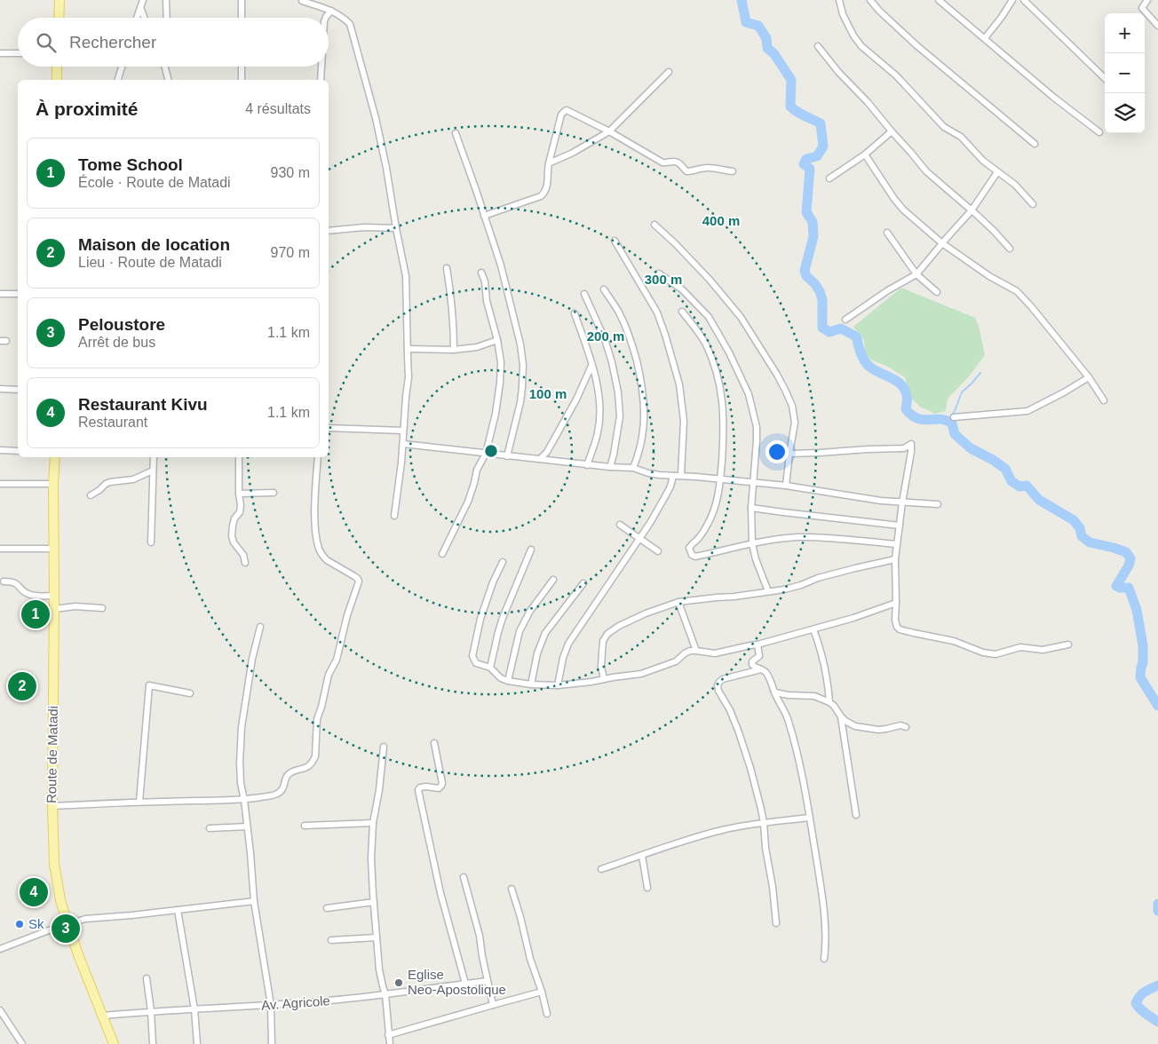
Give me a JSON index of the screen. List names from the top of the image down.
{
  "streets": {
    "main road": ["Route de Matadi"],
    "street": ["Av. Agricole"]
  },
  "crossings": [
    ["Route de Matadi", "Av. Agricole"]
  ],
  "places": ["Sk", "Eglise Neo-Apostolique"],
  "page": {
    "map_buttons": ["+", "−"],
    "search": "Rechercher",
    "heading": ["À proximité", "4 résultats"],
    "list": [
      {
        "mark": "1",
        "name": "Tome School",
        "note": "École · Route de Matadi",
        "value": "930 m"
      },
      {
        "mark": "2",
        "name": "Maison de location",
        "note": "Lieu · Route de Matadi",
        "value": "970 m"
      },
      {
        "mark": "3",
        "name": "Peloustore",
        "note": "Arrêt de bus",
        "value": "1.1 km"
      },
      {
        "mark": "4",
        "name": "Restaurant Kivu",
        "note": "Restaurant",
        "value": "1.1 km"
      }
    ],
    "pins": [
      "1",
      "2",
      "4",
      "3"
    ]
  },
  "rings": [
    "400 m",
    "300 m",
    "200 m",
    "100 m"
  ]
}
